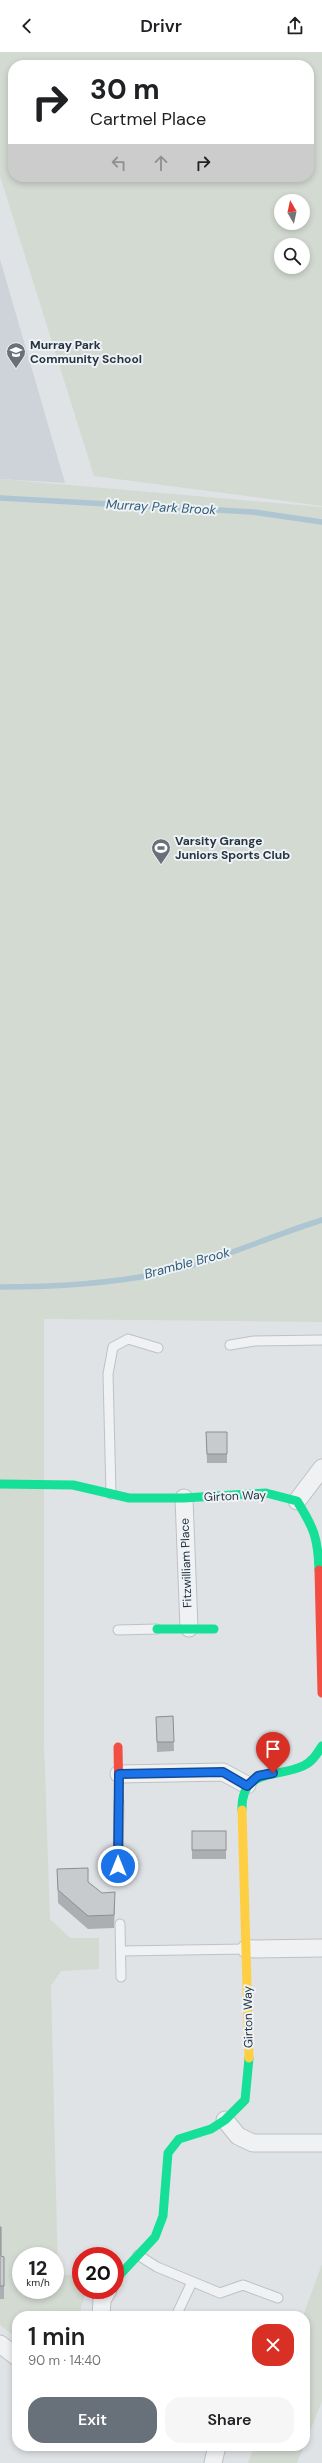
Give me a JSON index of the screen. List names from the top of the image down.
{
  "streets": {
    "street": ["Girton Way", "Fitzwilliam Place"]
  },
  "crossings": [
    ["Girton Way", "Fitzwilliam Place"]
  ],
  "water": ["Murray Park Brook", "Bramble Brook"],
  "places": {
    "school or university": ["Murray Park Community School"],
    "sports": ["Varsity Grange Juniors Sports Club"]
  },
  "north": "top",
  "page": {
    "header": "Drivr",
    "turn": ["30 m", "Cartmel Place"],
    "speed": "12 km/h",
    "limit": "20",
    "heading": ["1 min", "90 m · 14:40"],
    "buttons": ["Exit", "Share"]
  }
}
